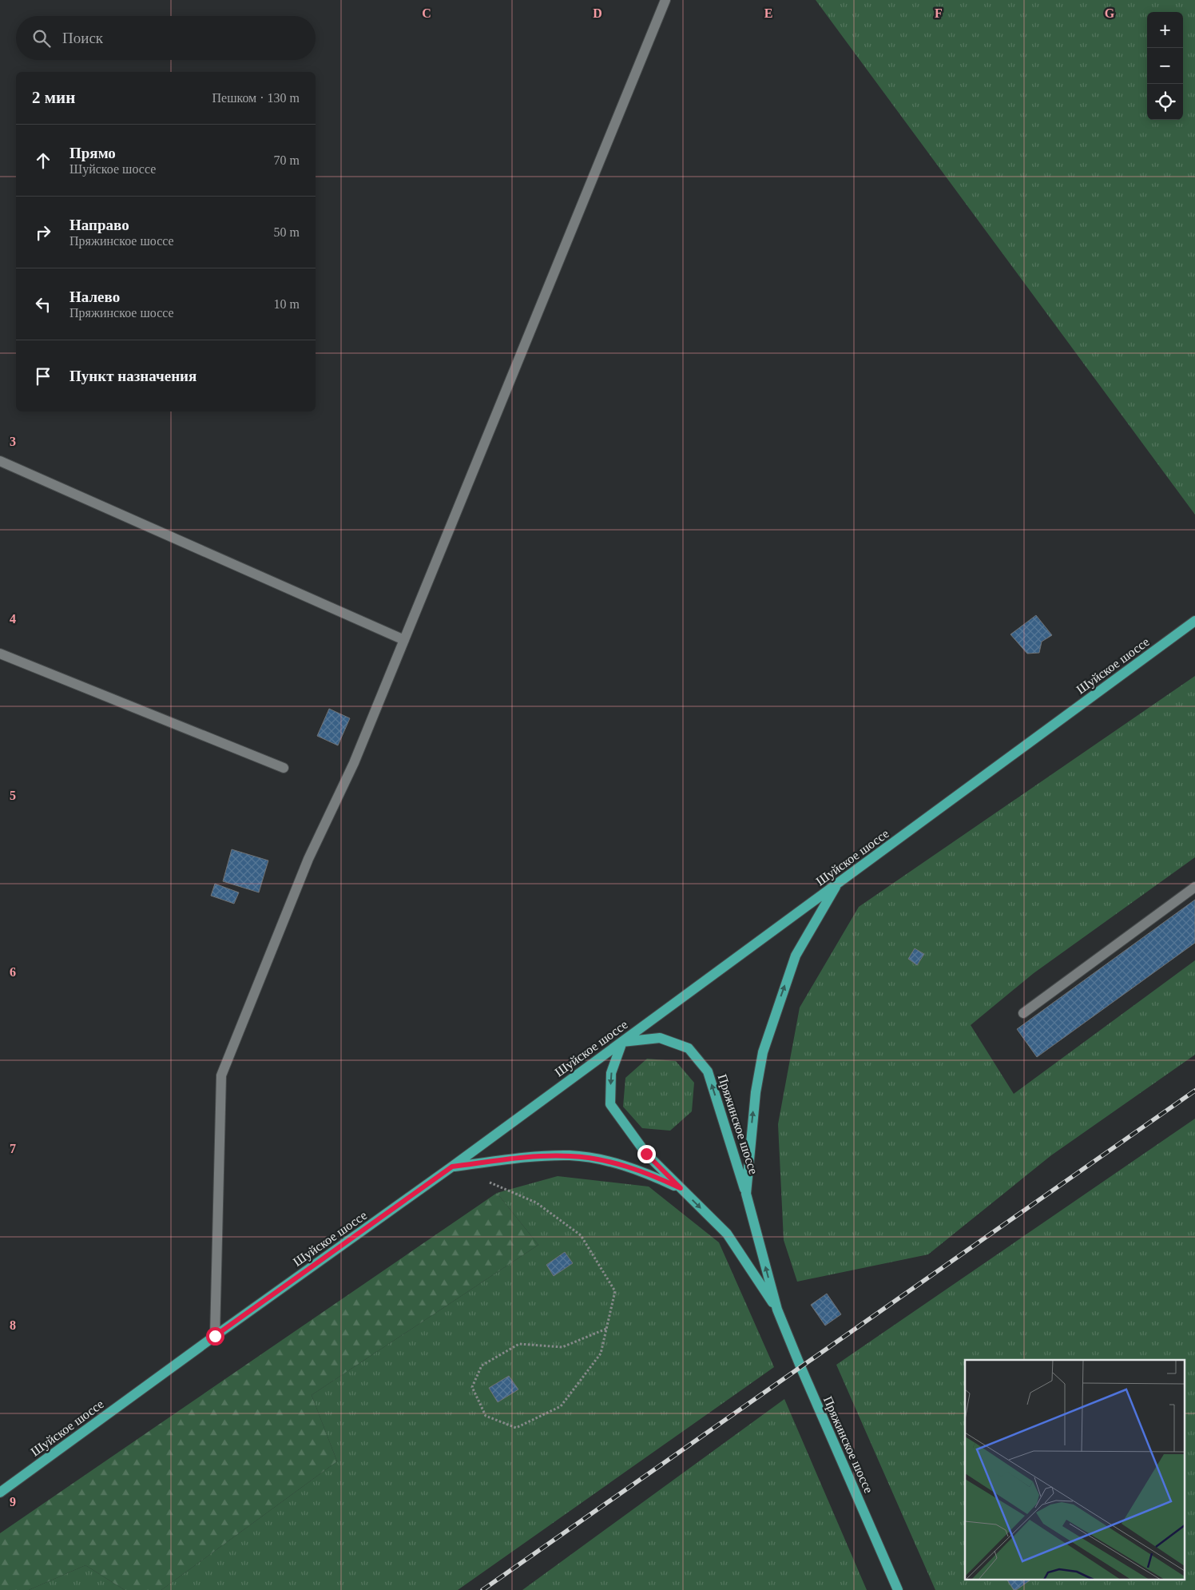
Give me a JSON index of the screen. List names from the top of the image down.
{
  "streets": {
    "main road": ["Шуйское шоссе", "Пряжинское шоссе"]
  },
  "crossings": [
    ["Шуйское шоссе", "Пряжинское шоссе"]
  ],
  "page": {
    "map_buttons": ["+", "−"],
    "search": "Поиск",
    "heading": ["2 мин", "Пешком · 130 m"],
    "list": [
      ["Прямо", "Шуйское шоссе", "70 m"],
      ["Направо", "Пряжинское шоссе", "50 m"],
      ["Налево", "Пряжинское шоссе", "10 m"],
      "Пункт назначения"
    ]
  },
  "grid": {
    "columns": [
      "C",
      "D",
      "E",
      "F",
      "G"
    ],
    "rows": [
      "3",
      "4",
      "5",
      "6",
      "7",
      "8",
      "9"
    ]
  }
}
